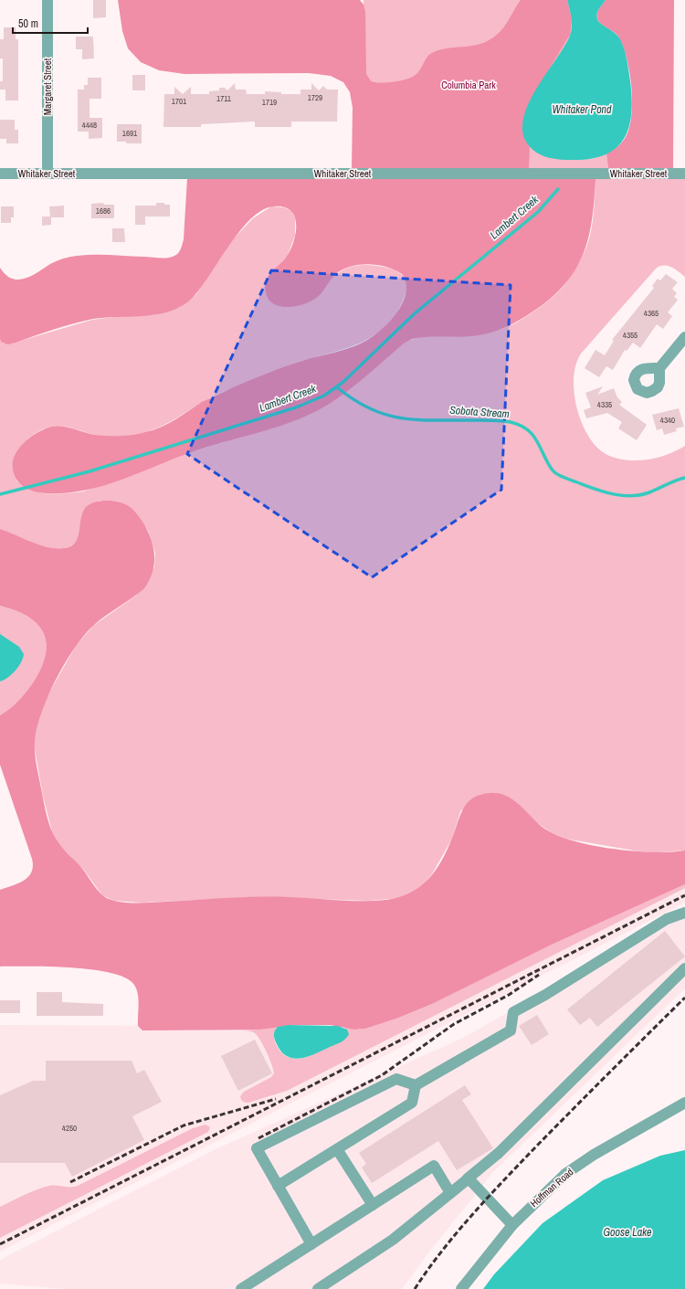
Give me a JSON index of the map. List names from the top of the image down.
{
  "streets": {
    "street": ["Margaret Street", "Whitaker Street", "Hoffman Road"]
  },
  "crossings": [
    ["Margaret Street", "Whitaker Street"]
  ],
  "water": [
    "Whitaker Pond",
    "Lambert Creek",
    "Sobota Stream",
    "Goose Lake"
  ],
  "parks": ["Columbia Park"],
  "house_numbers": [
    "1729",
    "1711",
    "1701",
    "1719",
    "4448",
    "1691",
    "1686",
    "4365",
    "4355",
    "4335",
    "4340",
    "4250"
  ],
  "scale_bar": "50 m"
}
